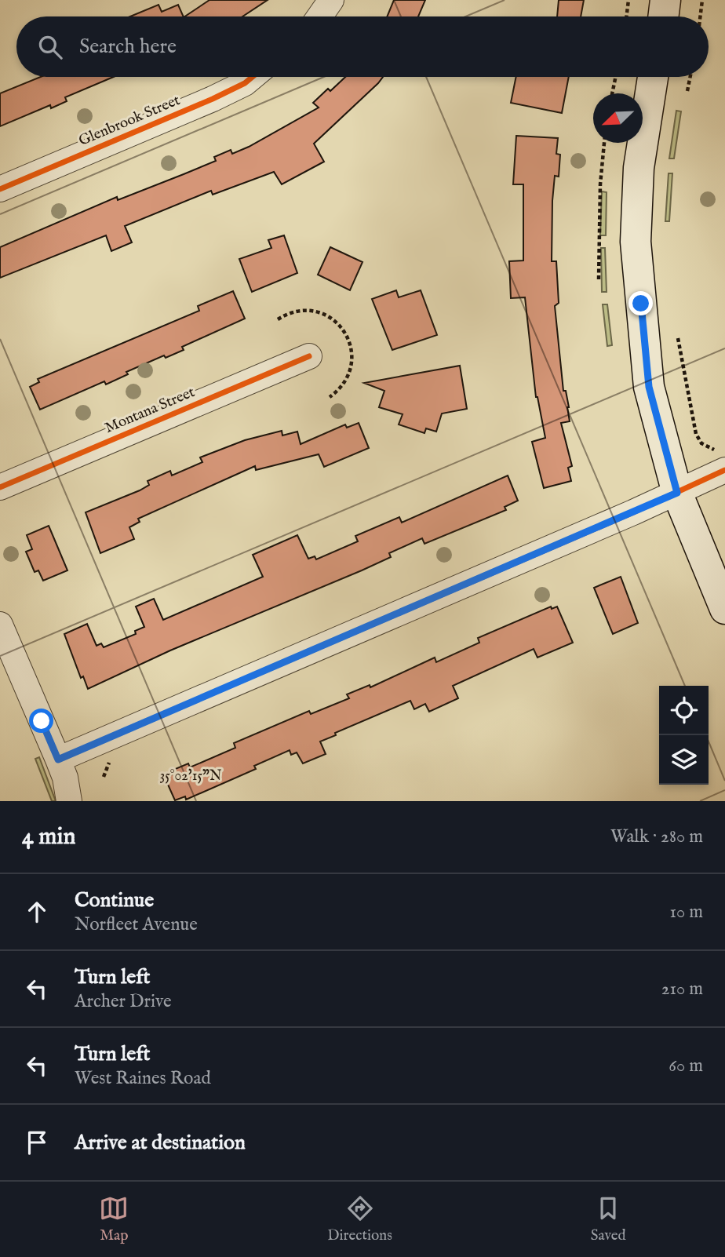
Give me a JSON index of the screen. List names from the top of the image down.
{
  "streets": {
    "street": ["Glenbrook Street", "Montana Street"]
  },
  "north": "bottom left",
  "page": {
    "search": "Search here",
    "heading": ["4 min", "Walk · 280 m"],
    "list": [
      ["Continue", "Norfleet Avenue", "10 m"],
      ["Turn left", "Archer Drive", "210 m"],
      ["Turn left", "West Raines Road", "60 m"],
      "Arrive at destination"
    ],
    "nav": ["Map", "Directions", "Saved"]
  },
  "coordinates": ["35°02'15\"N"]
}
